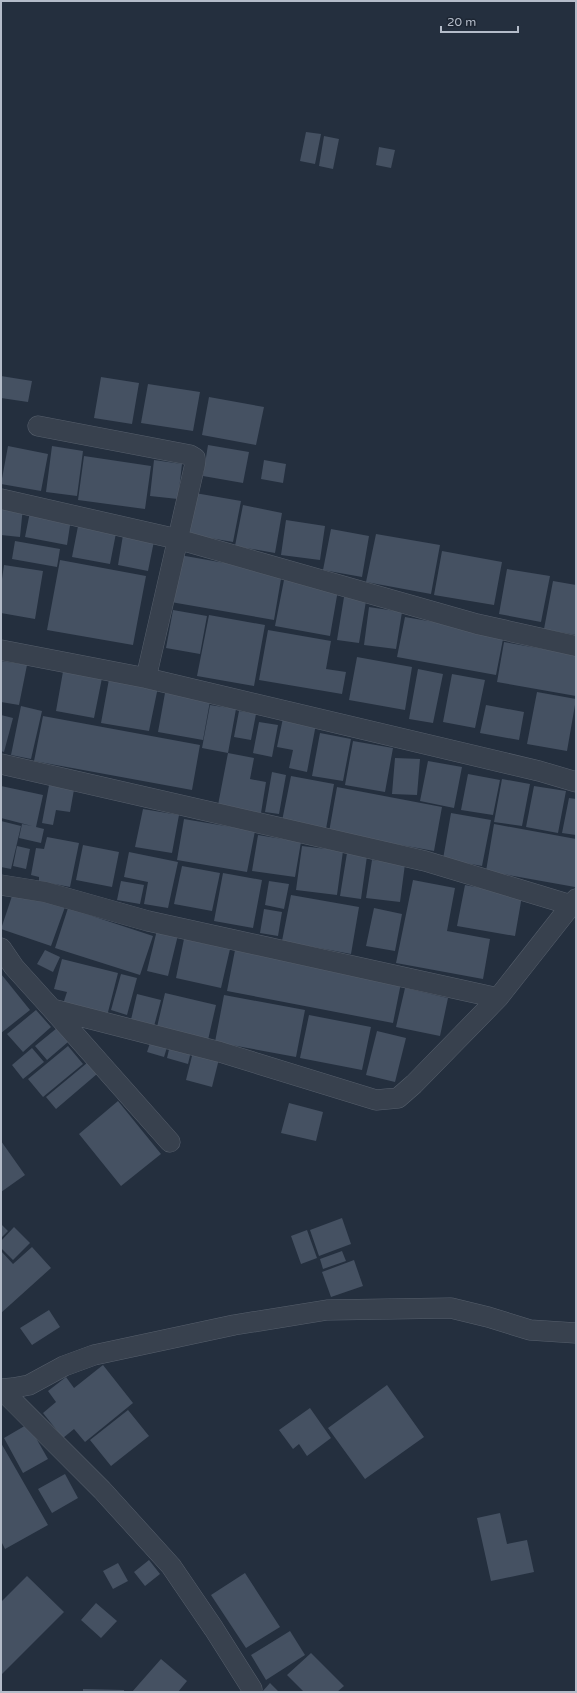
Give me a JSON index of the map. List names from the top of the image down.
{
  "scale_bar": "20 m"
}
